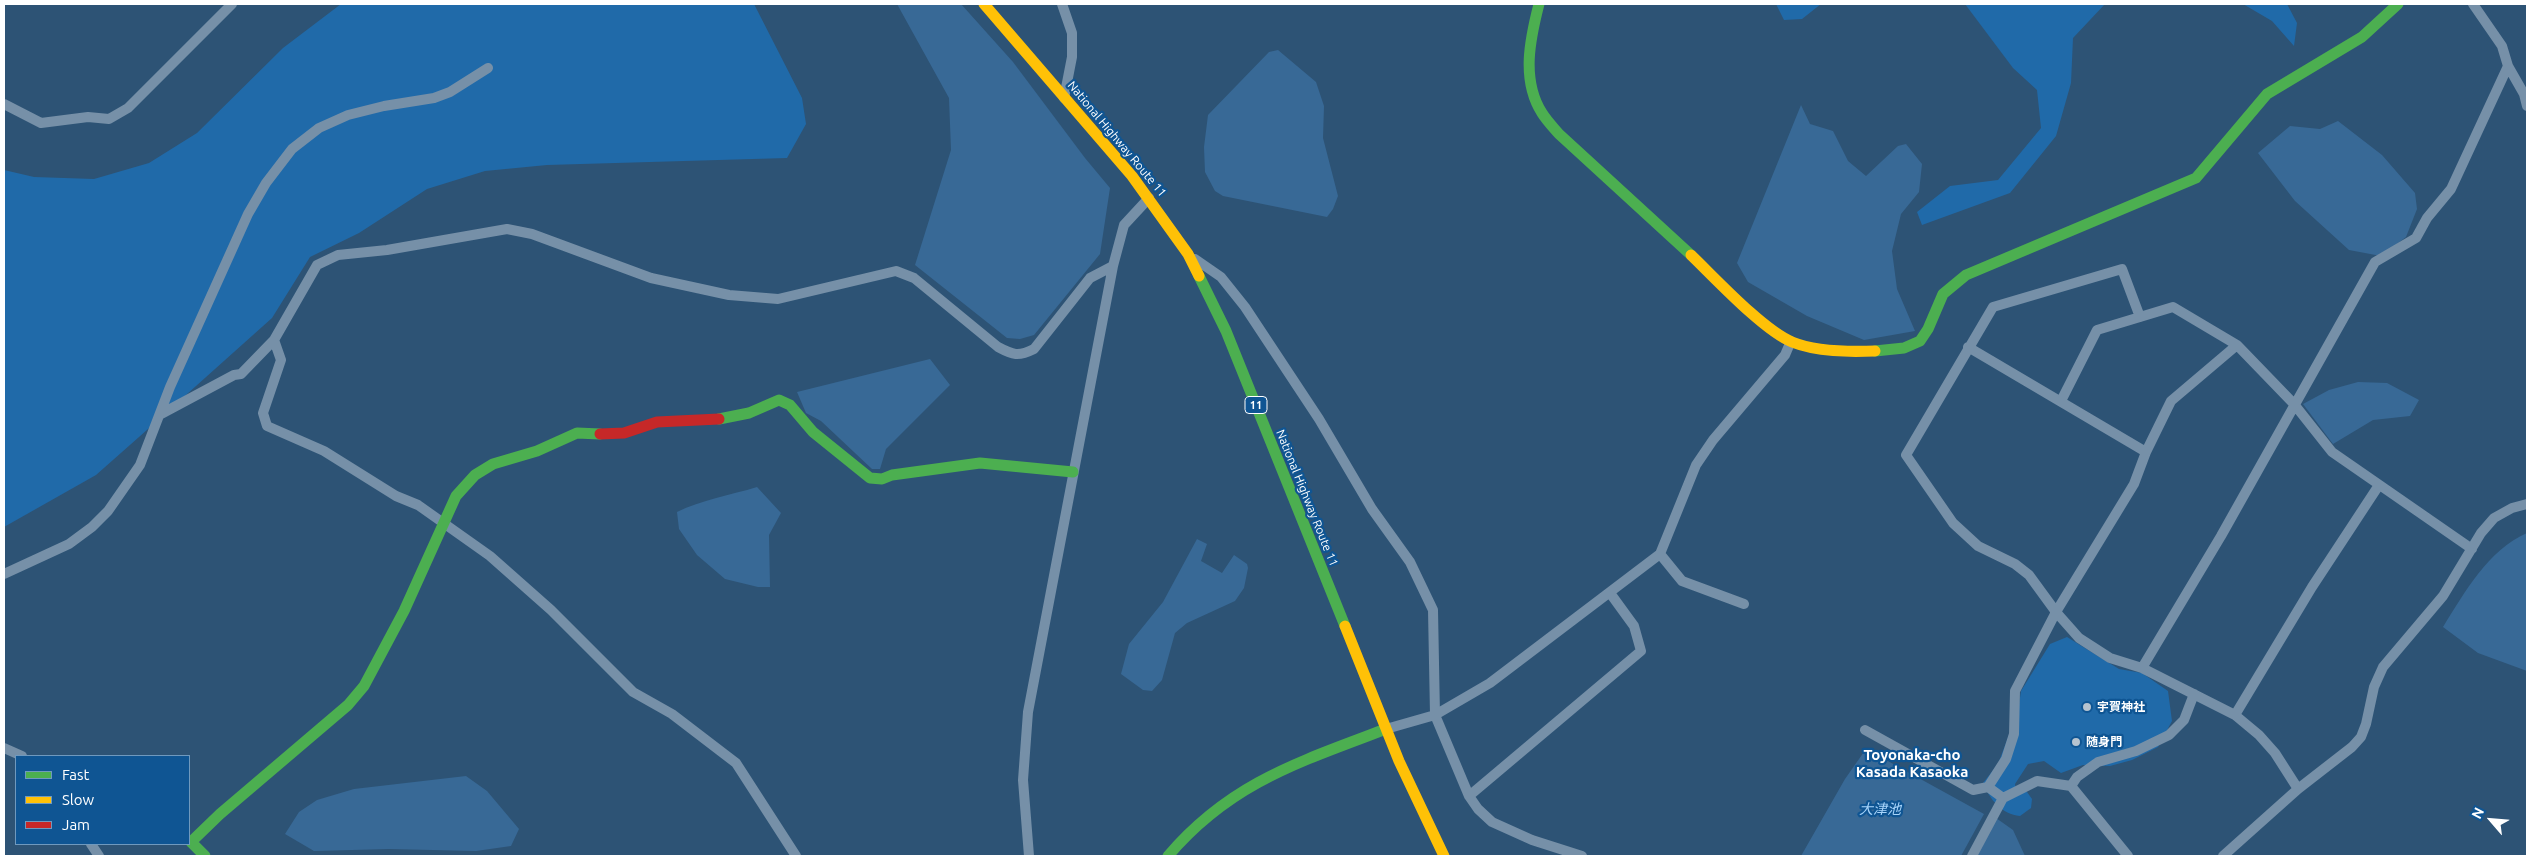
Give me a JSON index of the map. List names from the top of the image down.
{
  "streets": {
    "main road": ["National Highway Route 11", "11"]
  },
  "districts": ["Toyonaka-cho Kasada Kasaoka"],
  "water": ["大津池"],
  "places": ["宇賀神社", "随身門"],
  "legend": ["Fast", "Slow", "Jam"],
  "north": "top left"
}
